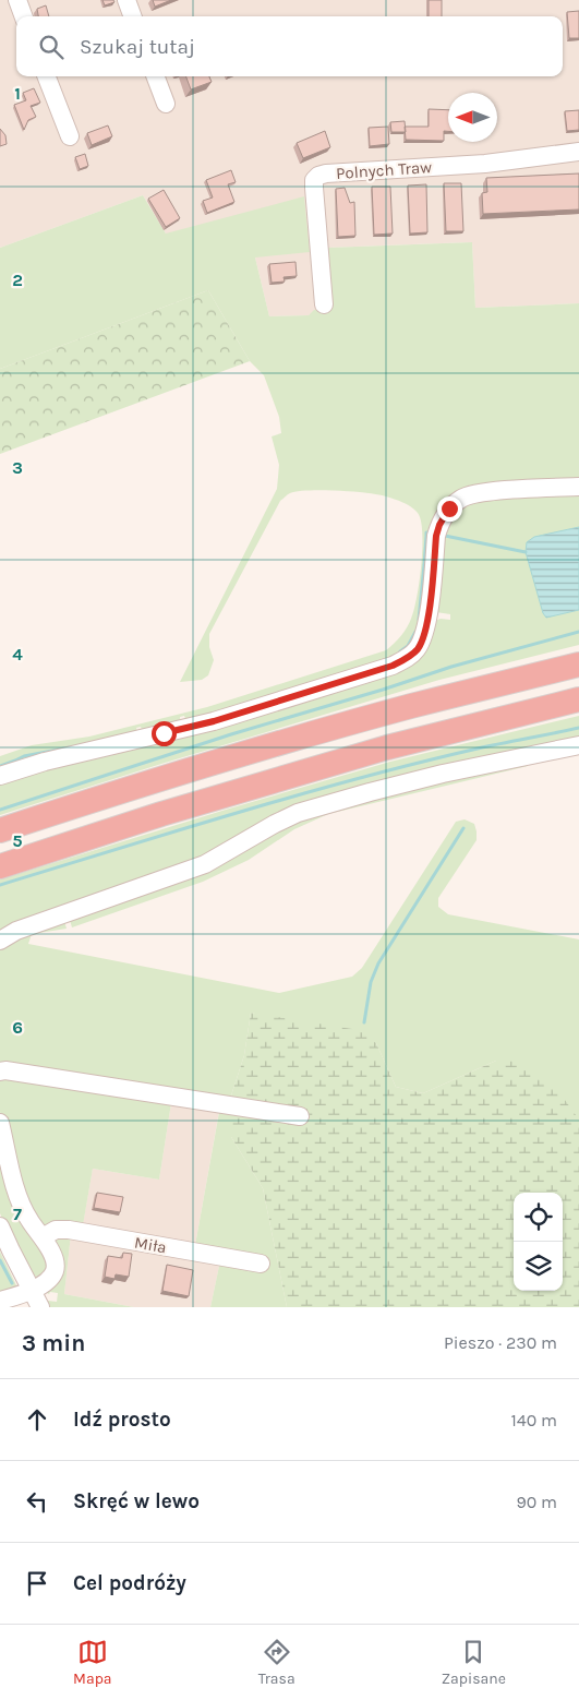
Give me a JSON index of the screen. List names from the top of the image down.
{
  "streets": {
    "street": ["Polnych Traw", "Miła"]
  },
  "north": "left",
  "page": {
    "search": "Szukaj tutaj",
    "heading": ["3 min", "Pieszo · 230 m"],
    "list": [
      ["Idź prosto", "140 m"],
      ["Skręć w lewo", "90 m"],
      "Cel podróży"
    ],
    "nav": ["Mapa", "Trasa", "Zapisane"]
  },
  "grid": {
    "rows": [
      "1",
      "2",
      "3",
      "4",
      "5",
      "6",
      "7"
    ]
  }
}
